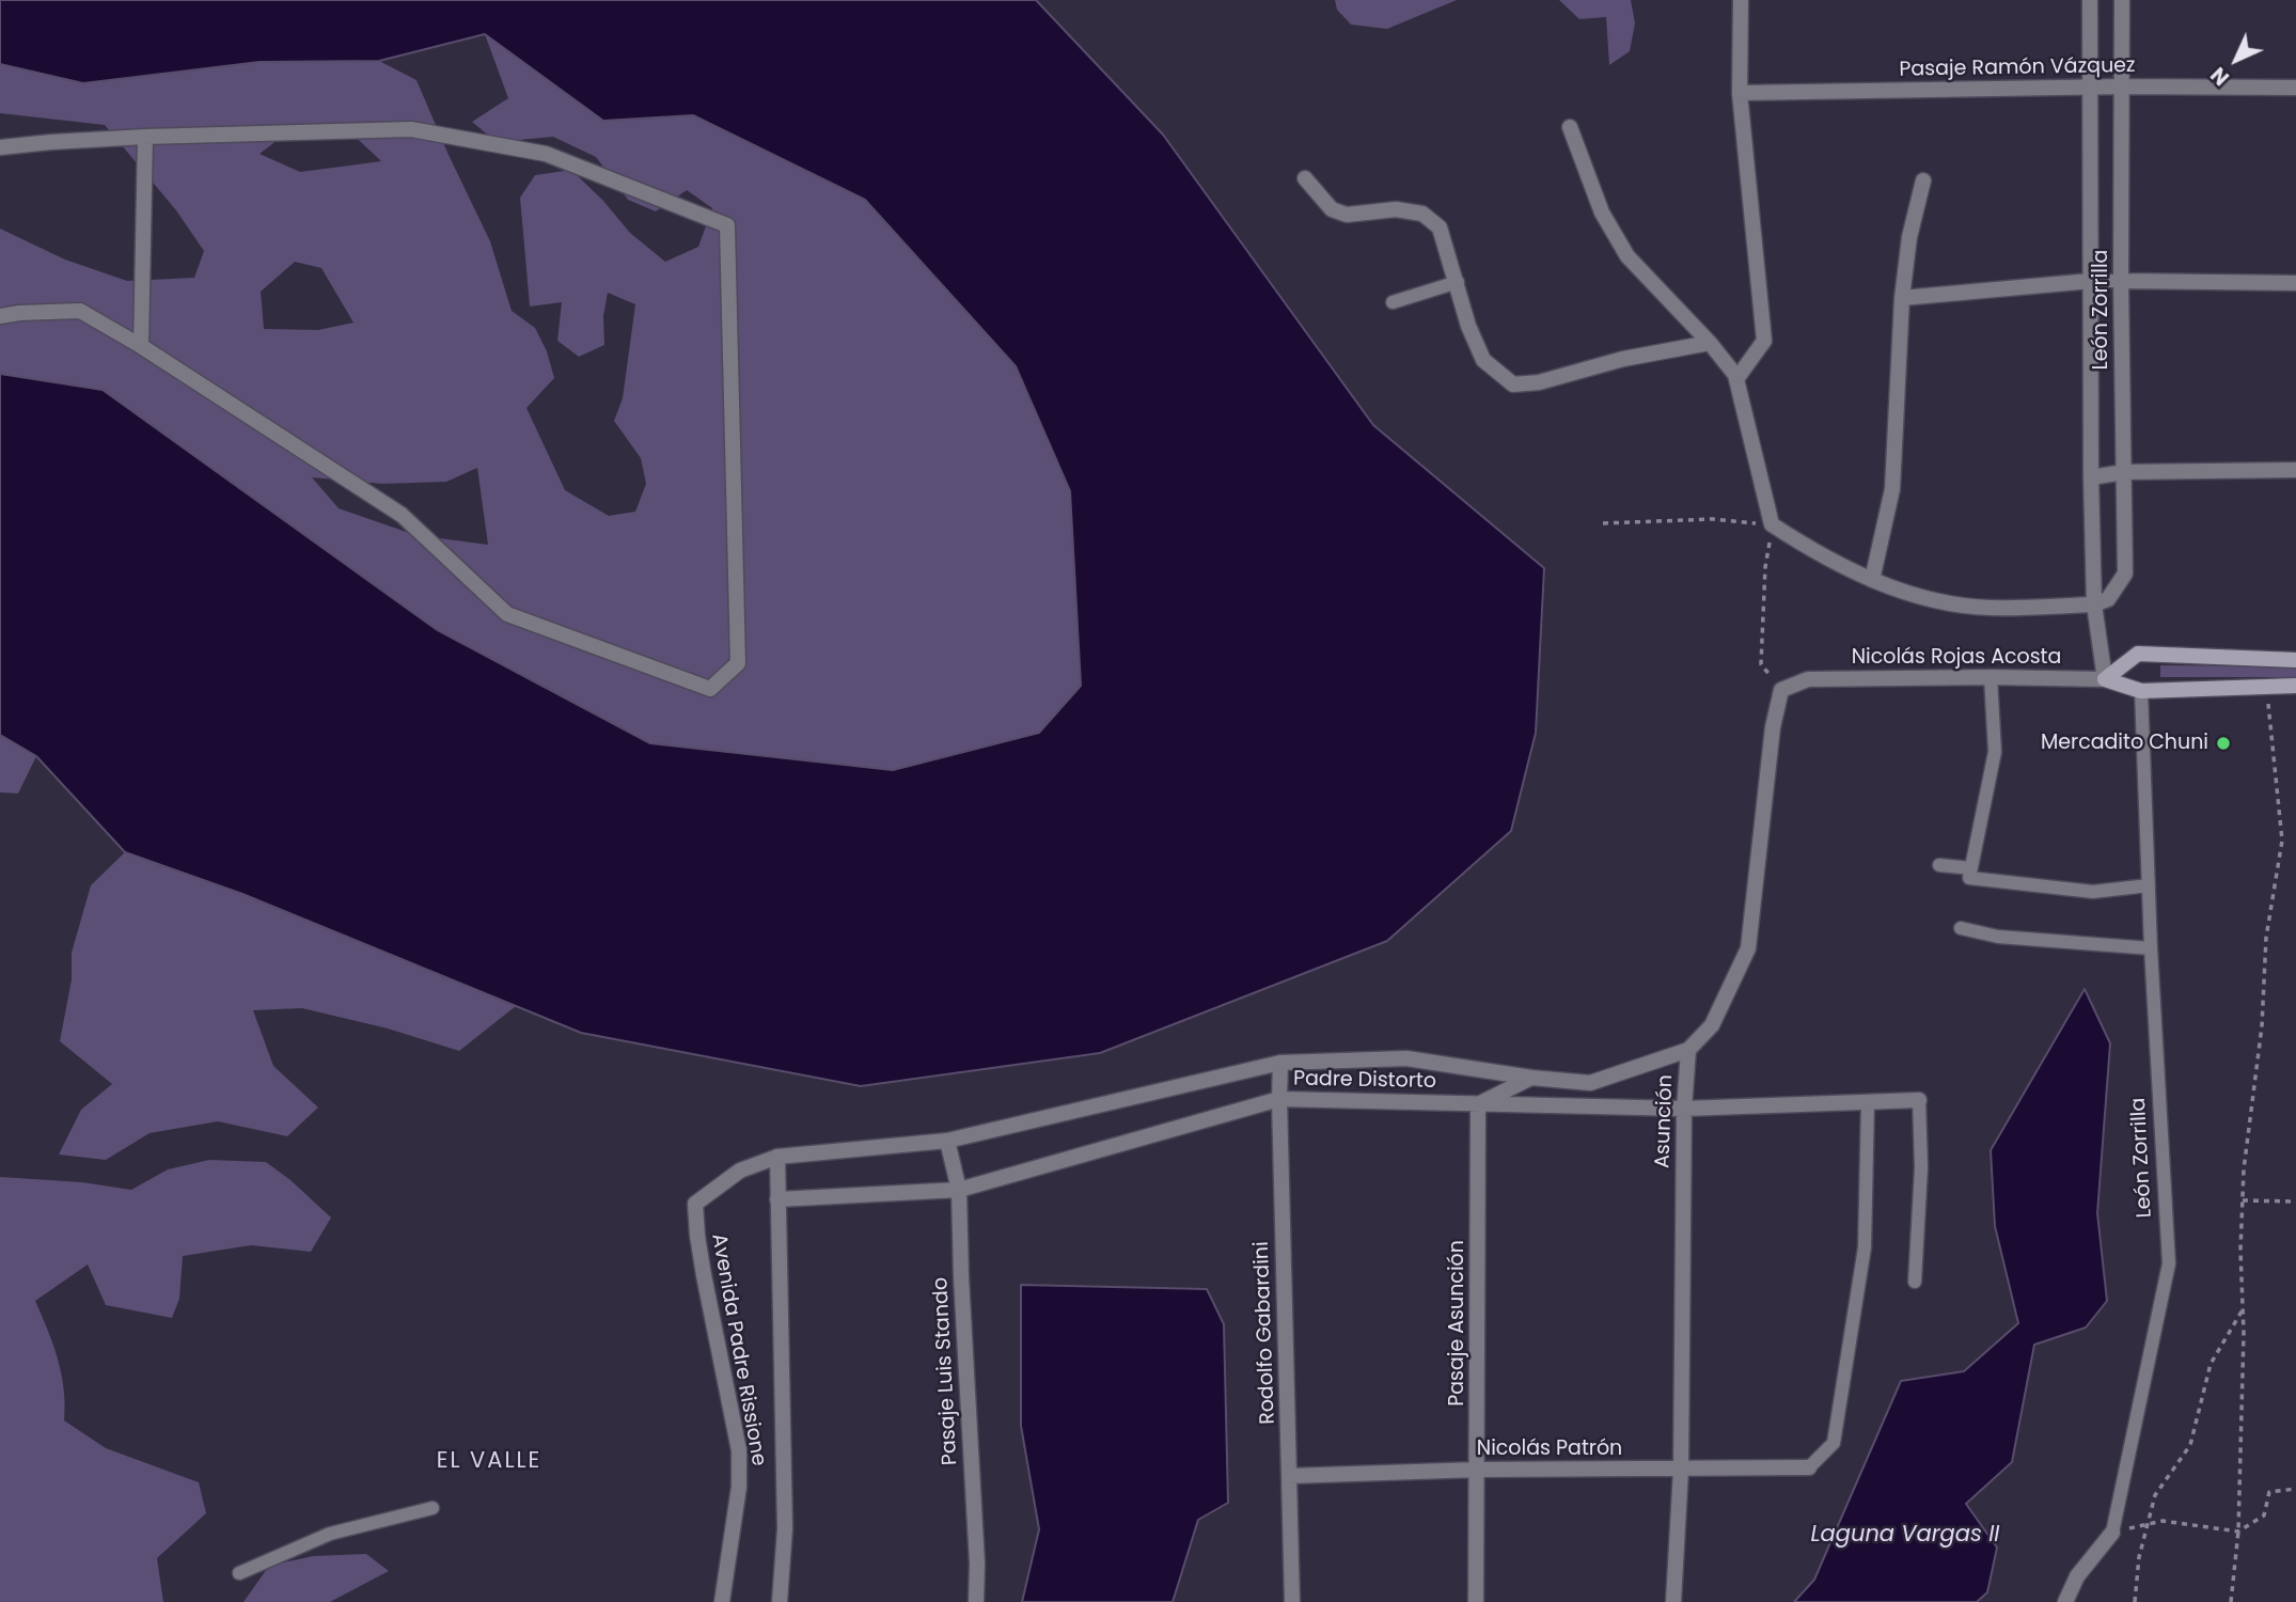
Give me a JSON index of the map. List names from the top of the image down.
{
  "streets": {
    "street": [
      "Pasaje Ramón Vázquez",
      "León Zorrilla",
      "Nicolás Rojas Acosta",
      "Padre Distorto",
      "Asunción",
      "Pasaje Asunción",
      "Rodolfo Gabardini",
      "Avenida Padre Rissione",
      "Pasaje Luis Stando",
      "Nicolás Patrón"
    ]
  },
  "crossings": [
    ["Pasaje Ramón Vázquez", "León Zorrilla"],
    ["León Zorrilla", "Nicolás Rojas Acosta"],
    ["Nicolás Rojas Acosta", "Asunción"],
    ["Padre Distorto", "Asunción"],
    ["Padre Distorto", "Pasaje Asunción"],
    ["Padre Distorto", "Rodolfo Gabardini"],
    ["Padre Distorto", "Avenida Padre Rissione"],
    ["Padre Distorto", "Pasaje Luis Stando"],
    ["Asunción", "Nicolás Patrón"],
    ["Pasaje Asunción", "Nicolás Patrón"],
    ["Rodolfo Gabardini", "Nicolás Patrón"]
  ],
  "districts": ["EL VALLE"],
  "water": ["Laguna Vargas II"],
  "places": ["Mercadito Chuni"],
  "north": "bottom left"
}
